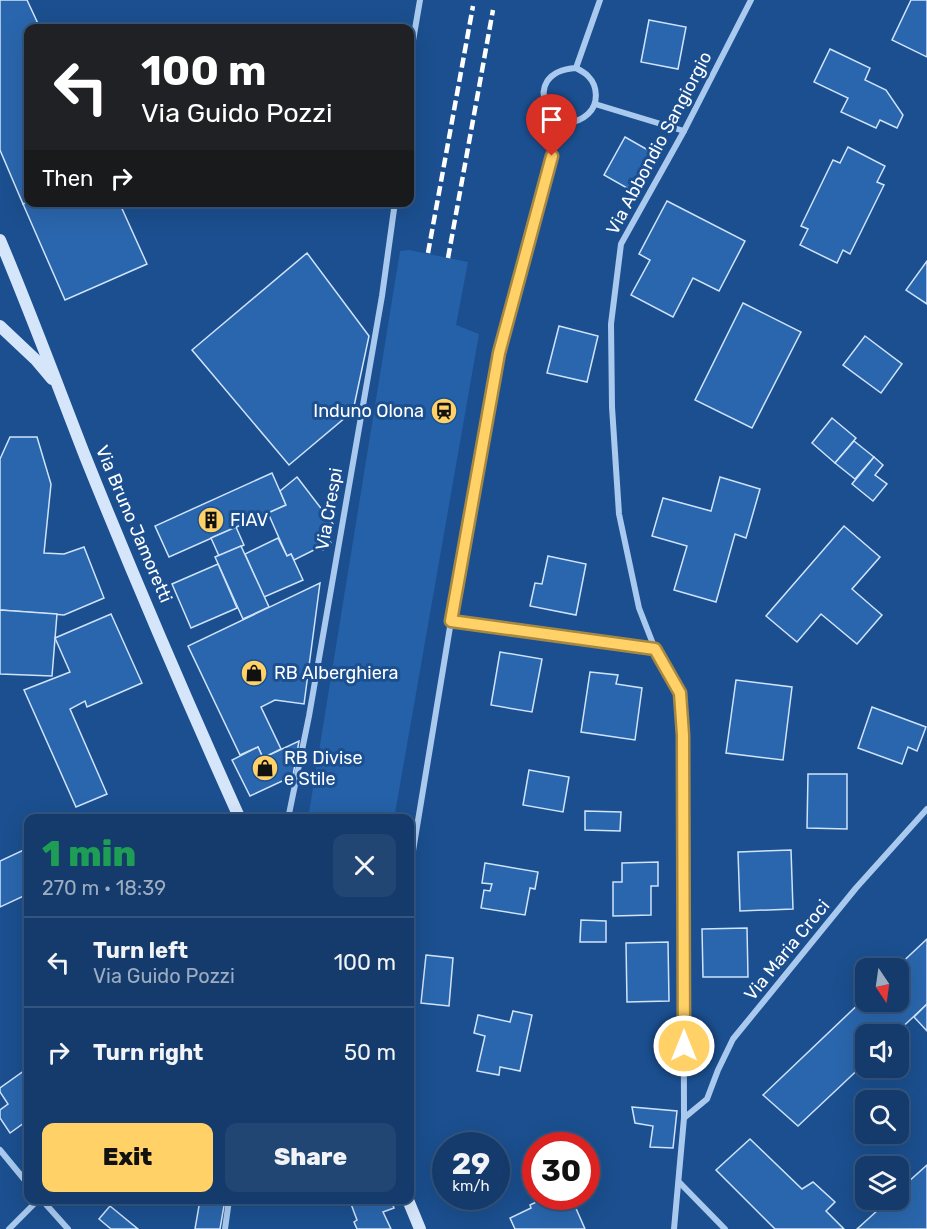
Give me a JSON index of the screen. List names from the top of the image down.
{
  "streets": {
    "street": [
      "Via Abbondio Sangiorgio",
      "Via Crespi",
      "Via Bruno Jamoretti",
      "Via Maria Croci"
    ]
  },
  "crossings": [
    ["Via Abbondio Sangiorgio", "Via Maria Croci"]
  ],
  "places": {
    "station": ["Induno Olona"],
    "building": ["FIAV"],
    "shop": ["RB Alberghiera", "RB Divise e Stile"]
  },
  "north": "bottom",
  "page": {
    "turn": ["100 m", "Via Guido Pozzi"],
    "then": "Then",
    "heading": ["1 min", "270 m · 18:39"],
    "list": [
      {
        "name": "Turn left",
        "note": "Via Guido Pozzi",
        "value": "100 m"
      },
      {
        "name": "Turn right",
        "value": "50 m"
      }
    ],
    "buttons": ["Exit", "Share"],
    "speed": "29 km/h",
    "limit": "30"
  }
}
